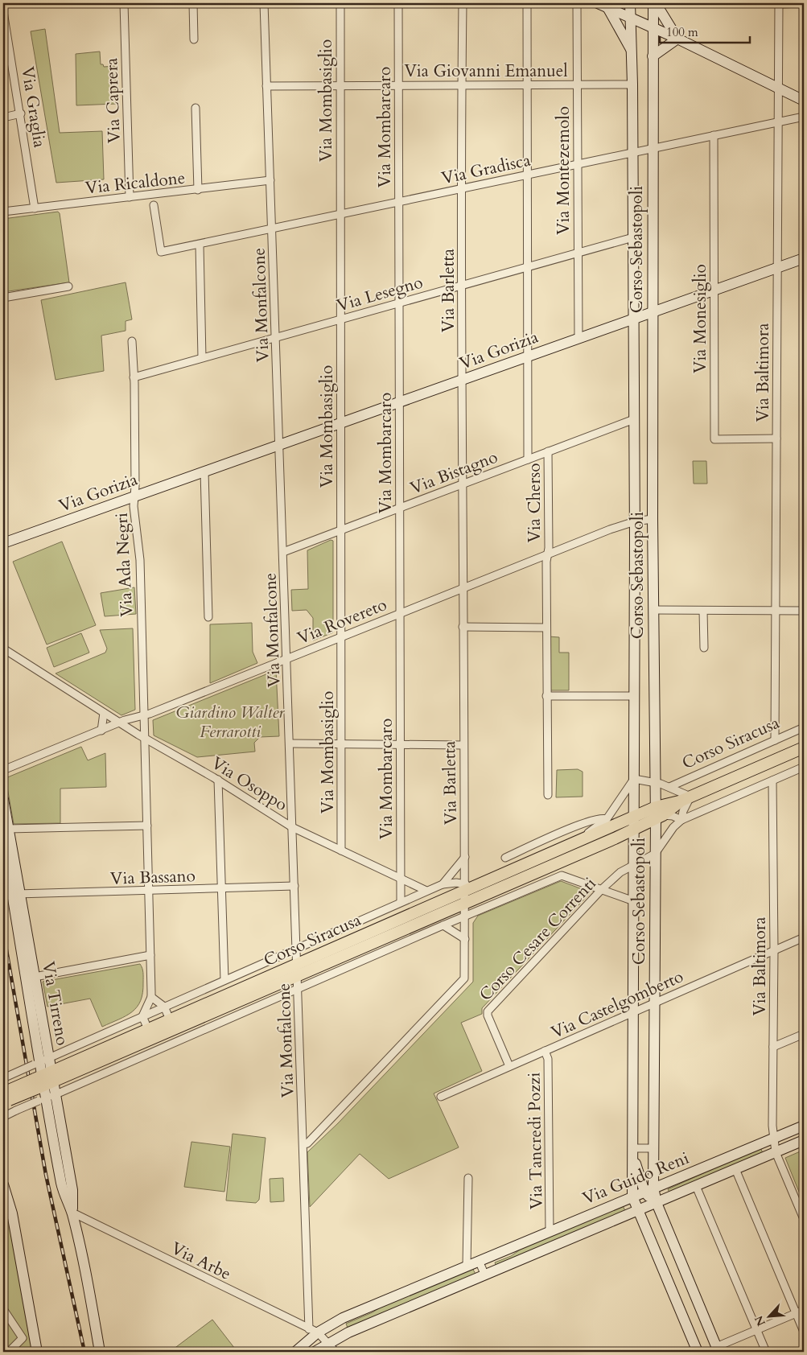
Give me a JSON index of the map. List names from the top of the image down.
{
  "streets": {
    "main road": [
      "Corso Sebastopoli",
      "Via Gorizia",
      "Corso Siracusa",
      "Via Tirreno",
      "Via Guido Reni"
    ],
    "street": [
      "Via Giovanni Emanuel",
      "Via Caprera",
      "Via Mombasiglio",
      "Via Graglia",
      "Via Mombarcaro",
      "Via Gradisca",
      "Via Montezemolo",
      "Via Ricaldone",
      "Via Barletta",
      "Via Lesegno",
      "Via Monfalcone",
      "Via Monesiglio",
      "Via Baltimora",
      "Via Bistagno",
      "Via Cherso",
      "Via Ada Negri",
      "Via Rovereto",
      "Via Osoppo",
      "Via Bassano",
      "Corso Cesare Correnti",
      "Via Castelgomberto",
      "Via Tancredi Pozzi",
      "Via Arbe"
    ]
  },
  "crossings": [
    ["Via Giovanni Emanuel", "Via Mombasiglio"],
    ["Via Giovanni Emanuel", "Via Mombarcaro"],
    ["Via Giovanni Emanuel", "Via Montezemolo"],
    ["Via Giovanni Emanuel", "Corso Sebastopoli"],
    ["Via Giovanni Emanuel", "Via Barletta"],
    ["Via Giovanni Emanuel", "Via Monfalcone"],
    ["Via Caprera", "Via Ricaldone"],
    ["Via Mombasiglio", "Via Gradisca"],
    ["Via Mombasiglio", "Via Lesegno"],
    ["Via Mombasiglio", "Via Gorizia"],
    ["Via Mombasiglio", "Via Bistagno"],
    ["Via Mombasiglio", "Via Rovereto"],
    ["Via Mombasiglio", "Via Osoppo"],
    ["Via Graglia", "Via Ricaldone"],
    ["Via Mombarcaro", "Via Gradisca"],
    ["Via Mombarcaro", "Via Lesegno"],
    ["Via Mombarcaro", "Via Gorizia"],
    ["Via Mombarcaro", "Via Bistagno"],
    ["Via Mombarcaro", "Via Rovereto"],
    ["Via Mombarcaro", "Corso Siracusa"],
    ["Via Mombarcaro", "Via Osoppo"],
    ["Via Gradisca", "Via Montezemolo"],
    ["Via Gradisca", "Corso Sebastopoli"],
    ["Via Gradisca", "Via Barletta"],
    ["Via Gradisca", "Via Monfalcone"],
    ["Via Gradisca", "Via Monesiglio"],
    ["Via Gradisca", "Via Baltimora"],
    ["Via Montezemolo", "Via Lesegno"],
    ["Via Montezemolo", "Via Gorizia"],
    ["Via Ricaldone", "Via Monfalcone"],
    ["Corso Sebastopoli", "Via Lesegno"],
    ["Corso Sebastopoli", "Via Gorizia"],
    ["Corso Sebastopoli", "Via Bistagno"],
    ["Corso Sebastopoli", "Via Rovereto"],
    ["Corso Sebastopoli", "Corso Siracusa"],
    ["Corso Sebastopoli", "Corso Cesare Correnti"],
    ["Corso Sebastopoli", "Via Castelgomberto"],
    ["Corso Sebastopoli", "Via Guido Reni"],
    ["Via Barletta", "Via Lesegno"],
    ["Via Barletta", "Via Gorizia"],
    ["Via Barletta", "Via Bistagno"],
    ["Via Barletta", "Via Rovereto"],
    ["Via Barletta", "Corso Siracusa"],
    ["Via Barletta", "Corso Cesare Correnti"],
    ["Via Lesegno", "Via Monfalcone"],
    ["Via Lesegno", "Via Ada Negri"],
    ["Via Monfalcone", "Via Gorizia"],
    ["Via Monfalcone", "Via Bistagno"],
    ["Via Monfalcone", "Via Rovereto"],
    ["Via Monfalcone", "Corso Siracusa"],
    ["Via Monfalcone", "Via Osoppo"],
    ["Via Monfalcone", "Via Bassano"],
    ["Via Monfalcone", "Corso Cesare Correnti"],
    ["Via Monfalcone", "Via Guido Reni"],
    ["Via Monfalcone", "Via Arbe"],
    ["Via Monesiglio", "Via Gorizia"],
    ["Via Monesiglio", "Via Baltimora"],
    ["Via Gorizia", "Via Baltimora"],
    ["Via Gorizia", "Via Ada Negri"],
    ["Via Baltimora", "Corso Siracusa"],
    ["Via Baltimora", "Via Castelgomberto"],
    ["Via Baltimora", "Via Guido Reni"],
    ["Via Bistagno", "Via Cherso"],
    ["Via Cherso", "Via Rovereto"],
    ["Via Ada Negri", "Via Rovereto"],
    ["Via Ada Negri", "Via Osoppo"],
    ["Via Ada Negri", "Via Bassano"],
    ["Via Rovereto", "Via Osoppo"],
    ["Corso Siracusa", "Via Osoppo"],
    ["Corso Siracusa", "Corso Cesare Correnti"],
    ["Corso Siracusa", "Via Tirreno"],
    ["Via Bassano", "Via Tirreno"],
    ["Corso Cesare Correnti", "Via Castelgomberto"],
    ["Via Tirreno", "Via Arbe"],
    ["Via Castelgomberto", "Via Tancredi Pozzi"],
    ["Via Tancredi Pozzi", "Via Guido Reni"],
    ["Via Guido Reni", "Via Arbe"]
  ],
  "parks": ["Giardino Walter Ferrarotti"],
  "scale_bar": "100 m",
  "north": "bottom left"
}
